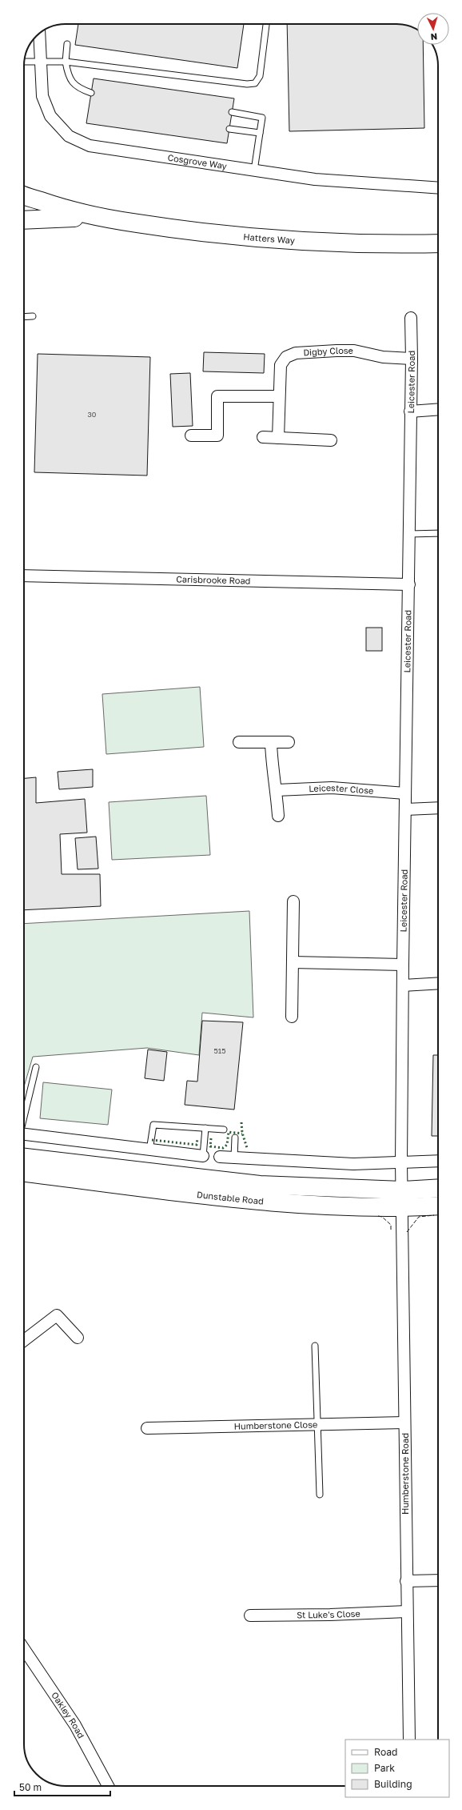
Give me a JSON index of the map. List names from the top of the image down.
{
  "streets": {
    "main road": ["Hatters Way", "Dunstable Road"],
    "street": [
      "Cosgrove Way",
      "Digby Close",
      "Leicester Road",
      "Carisbrooke Road",
      "Leicester Close",
      "Humberstone Close",
      "Humberstone Road",
      "St Luke's Close",
      "Oakley Road"
    ]
  },
  "crossings": [
    ["Digby Close", "Leicester Road"],
    ["Leicester Road", "Carisbrooke Road"],
    ["Leicester Road", "Leicester Close"],
    ["Leicester Road", "Dunstable Road"],
    ["Leicester Road", "Humberstone Road"],
    ["Dunstable Road", "Humberstone Road"],
    ["Humberstone Close", "Humberstone Road"],
    ["Humberstone Road", "St Luke's Close"]
  ],
  "house_numbers": ["30", "515"],
  "legend": ["Road", "Park", "Building"],
  "scale_bar": "50 m",
  "north": "bottom"
}
